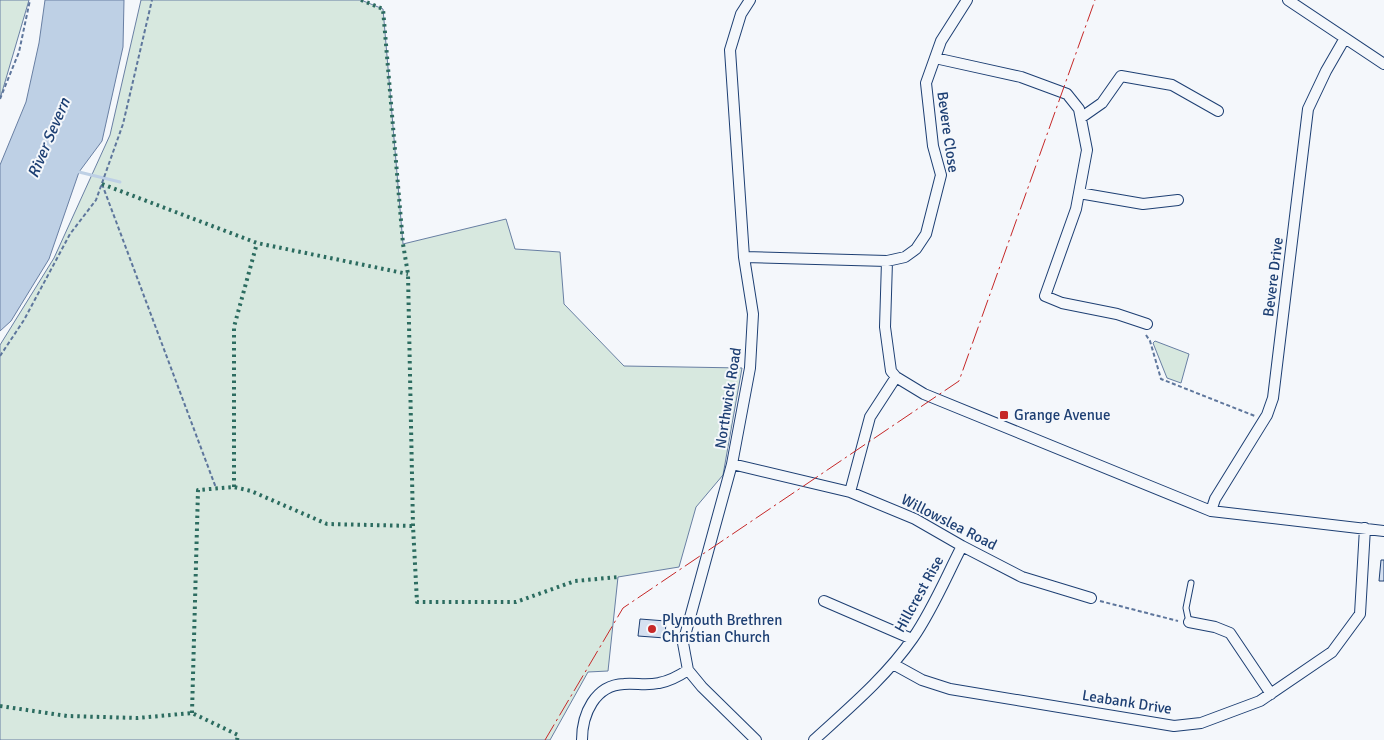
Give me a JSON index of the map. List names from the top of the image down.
{
  "streets": {
    "street": [
      "Bevere Close",
      "Bevere Drive",
      "Northwick Road",
      "Willowslea Road",
      "Hillcrest Rise",
      "Leabank Drive"
    ]
  },
  "crossings": [
    ["Bevere Close", "Northwick Road"],
    ["Northwick Road", "Willowslea Road"],
    ["Willowslea Road", "Hillcrest Rise"],
    ["Hillcrest Rise", "Leabank Drive"]
  ],
  "water": ["River Severn"],
  "places": {
    "transit": ["Grange Avenue"],
    "other": ["Plymouth Brethren Christian Church"]
  }
}
